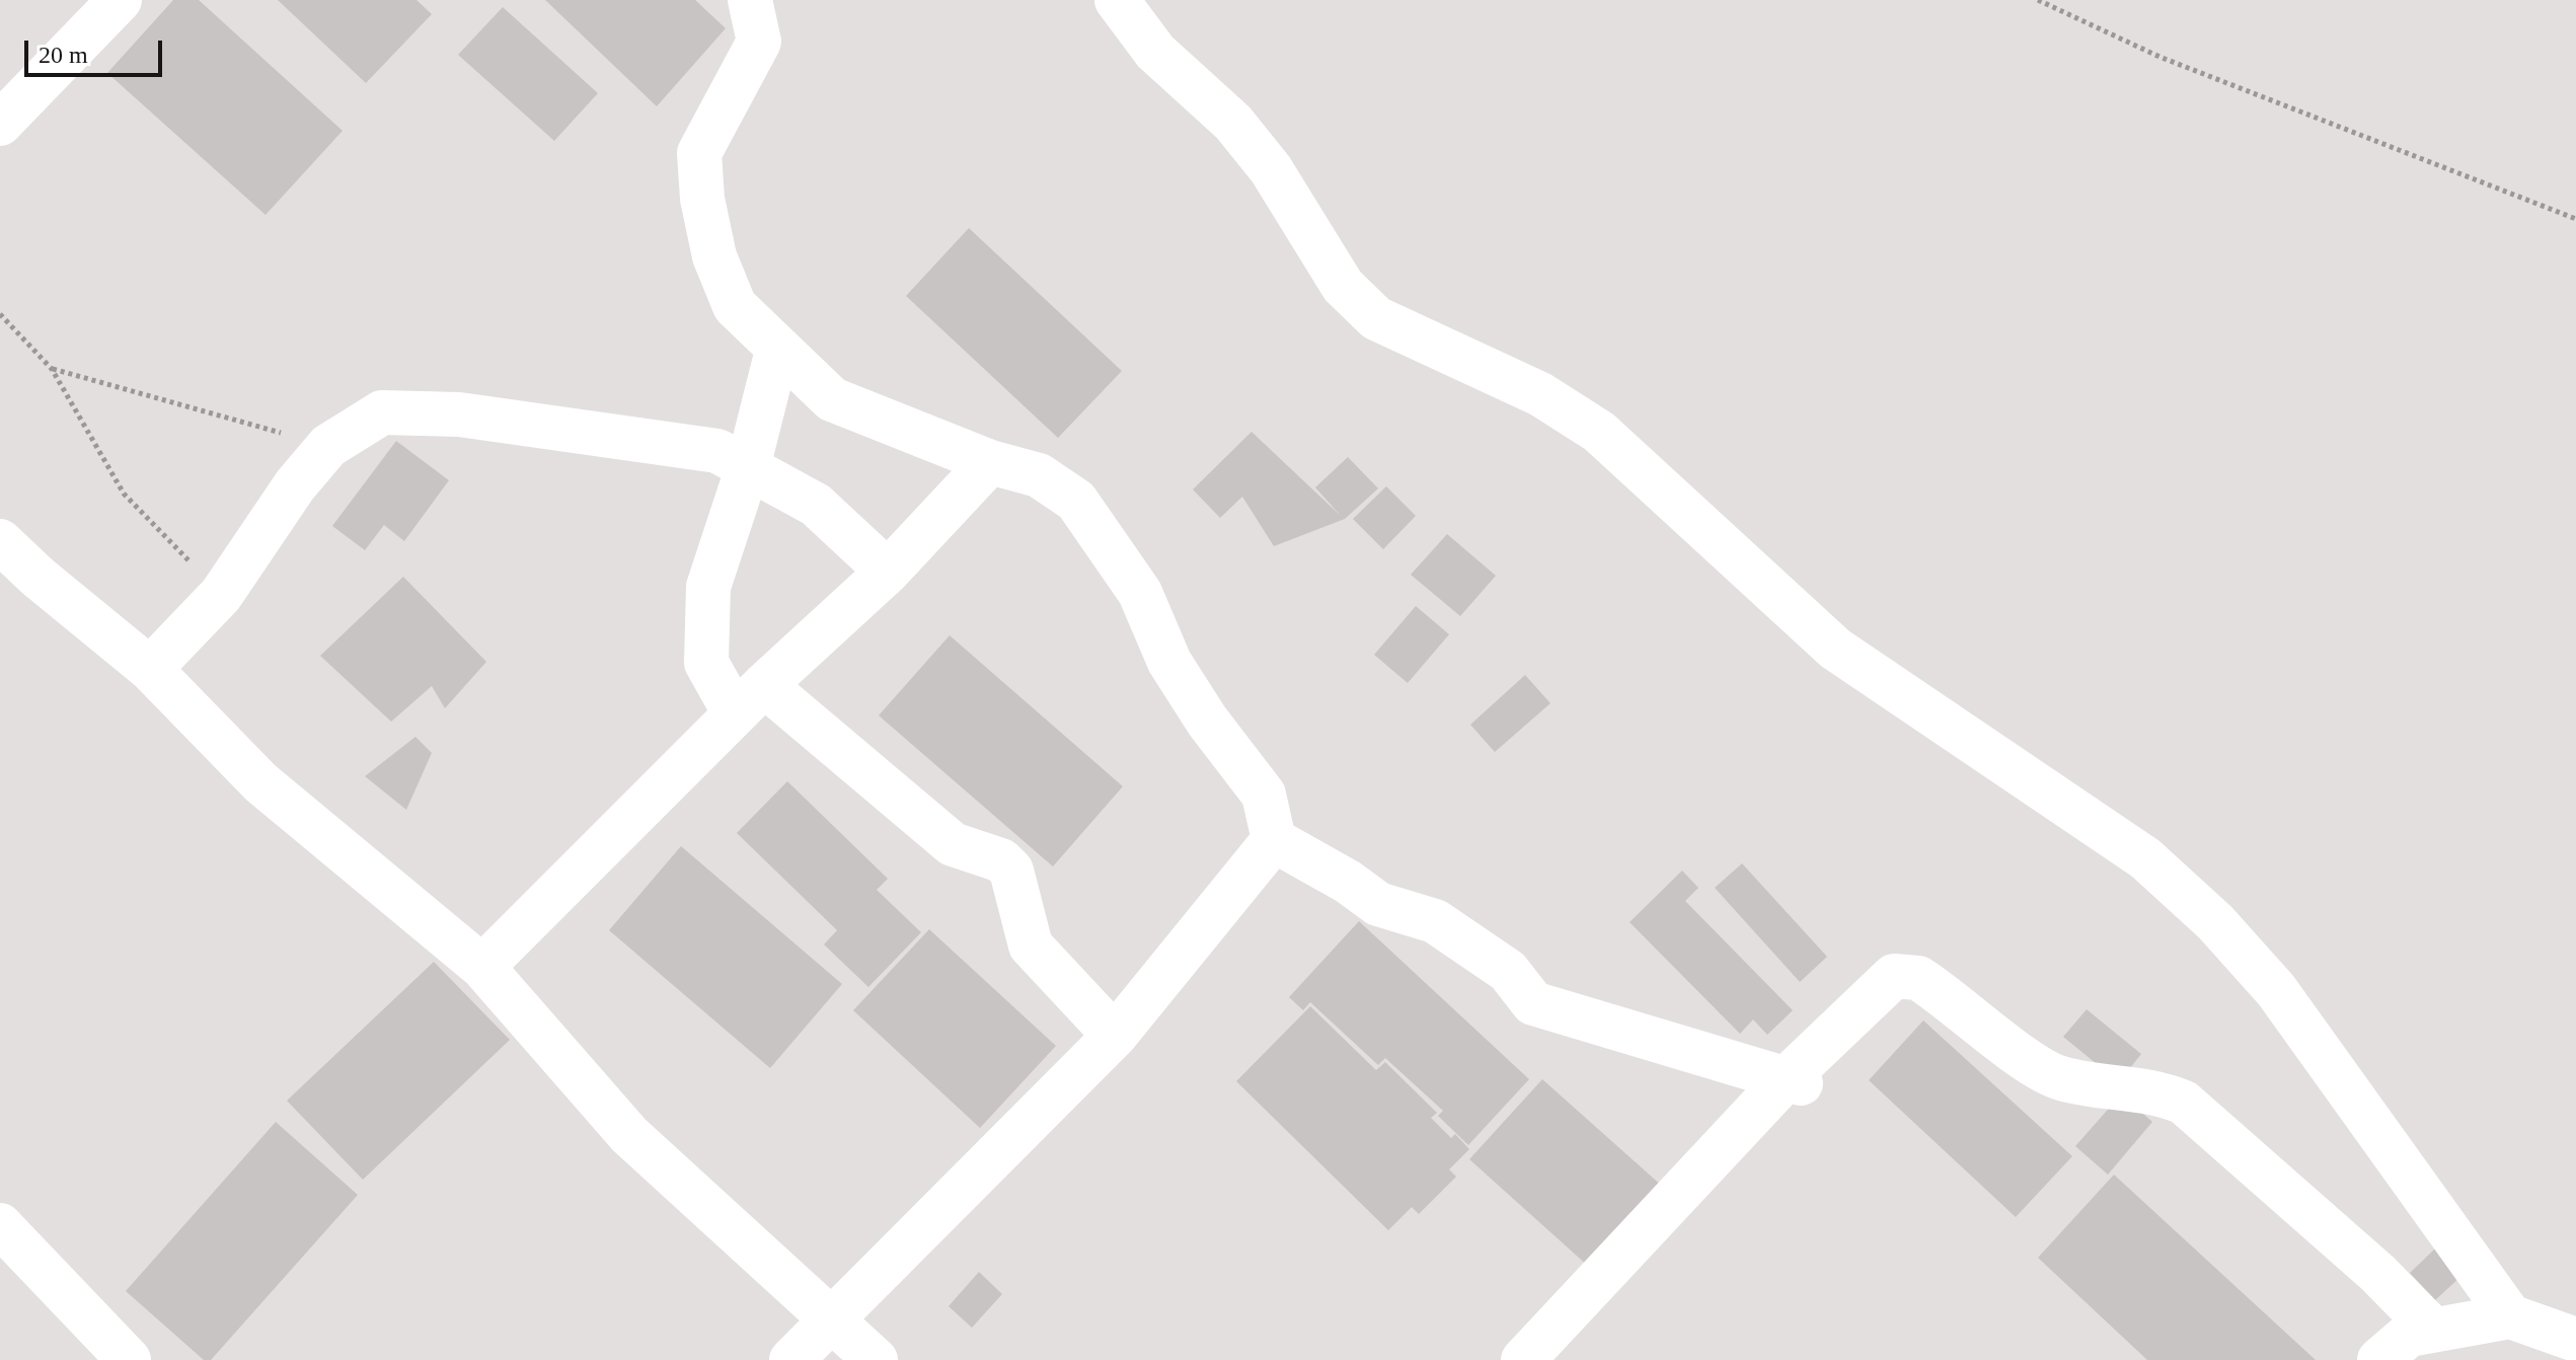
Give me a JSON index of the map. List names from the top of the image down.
{
  "scale_bar": "20 m"
}
